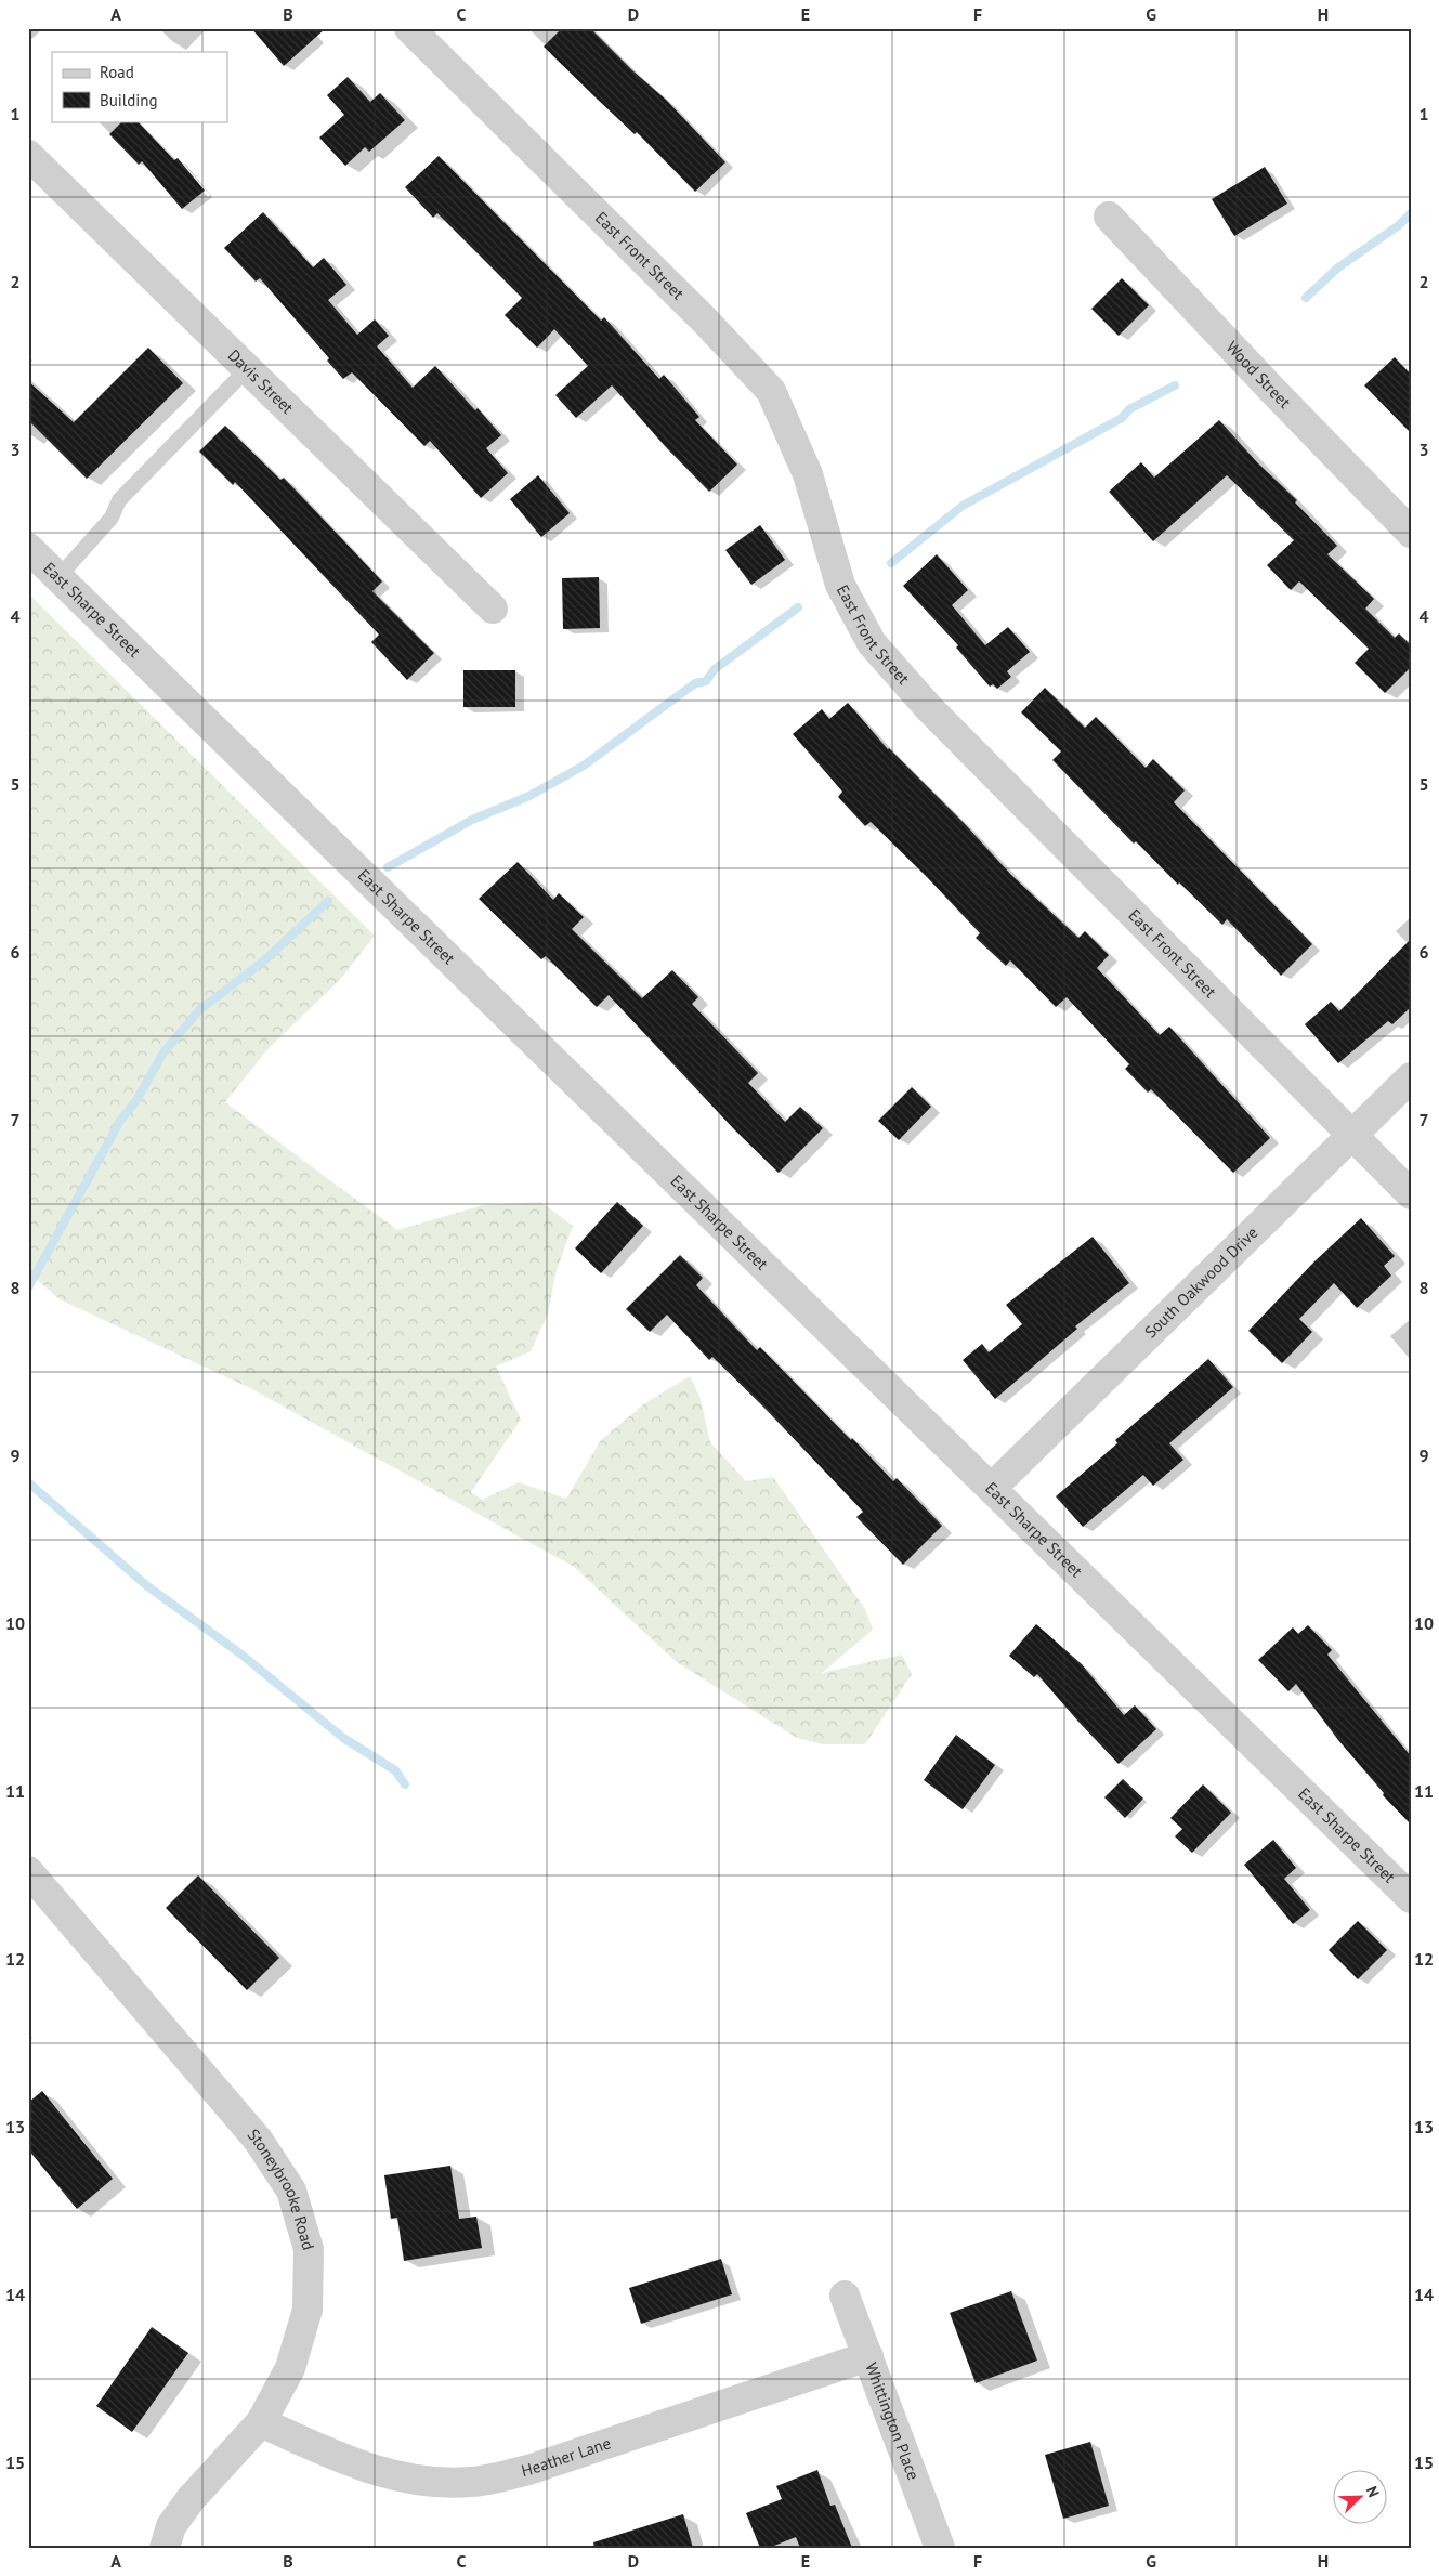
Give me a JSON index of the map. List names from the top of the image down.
{
  "streets": {
    "street": [
      "East Front Street",
      "Wood Street",
      "Davis Street",
      "East Sharpe Street",
      "South Oakwood Drive",
      "Stoneybrooke Road",
      "Whittington Place",
      "Heather Lane"
    ]
  },
  "crossings": [
    ["East Front Street", "South Oakwood Drive"],
    ["East Sharpe Street", "South Oakwood Drive"],
    ["Stoneybrooke Road", "Heather Lane"],
    ["Whittington Place", "Heather Lane"]
  ],
  "legend": ["Road", "Building"],
  "north": "top right",
  "grid": {
    "columns": [
      "A",
      "B",
      "C",
      "D",
      "E",
      "F",
      "G",
      "H"
    ],
    "rows": [
      "1",
      "2",
      "3",
      "4",
      "5",
      "6",
      "7",
      "8",
      "9",
      "10",
      "11",
      "12",
      "13",
      "14",
      "15"
    ]
  }
}
